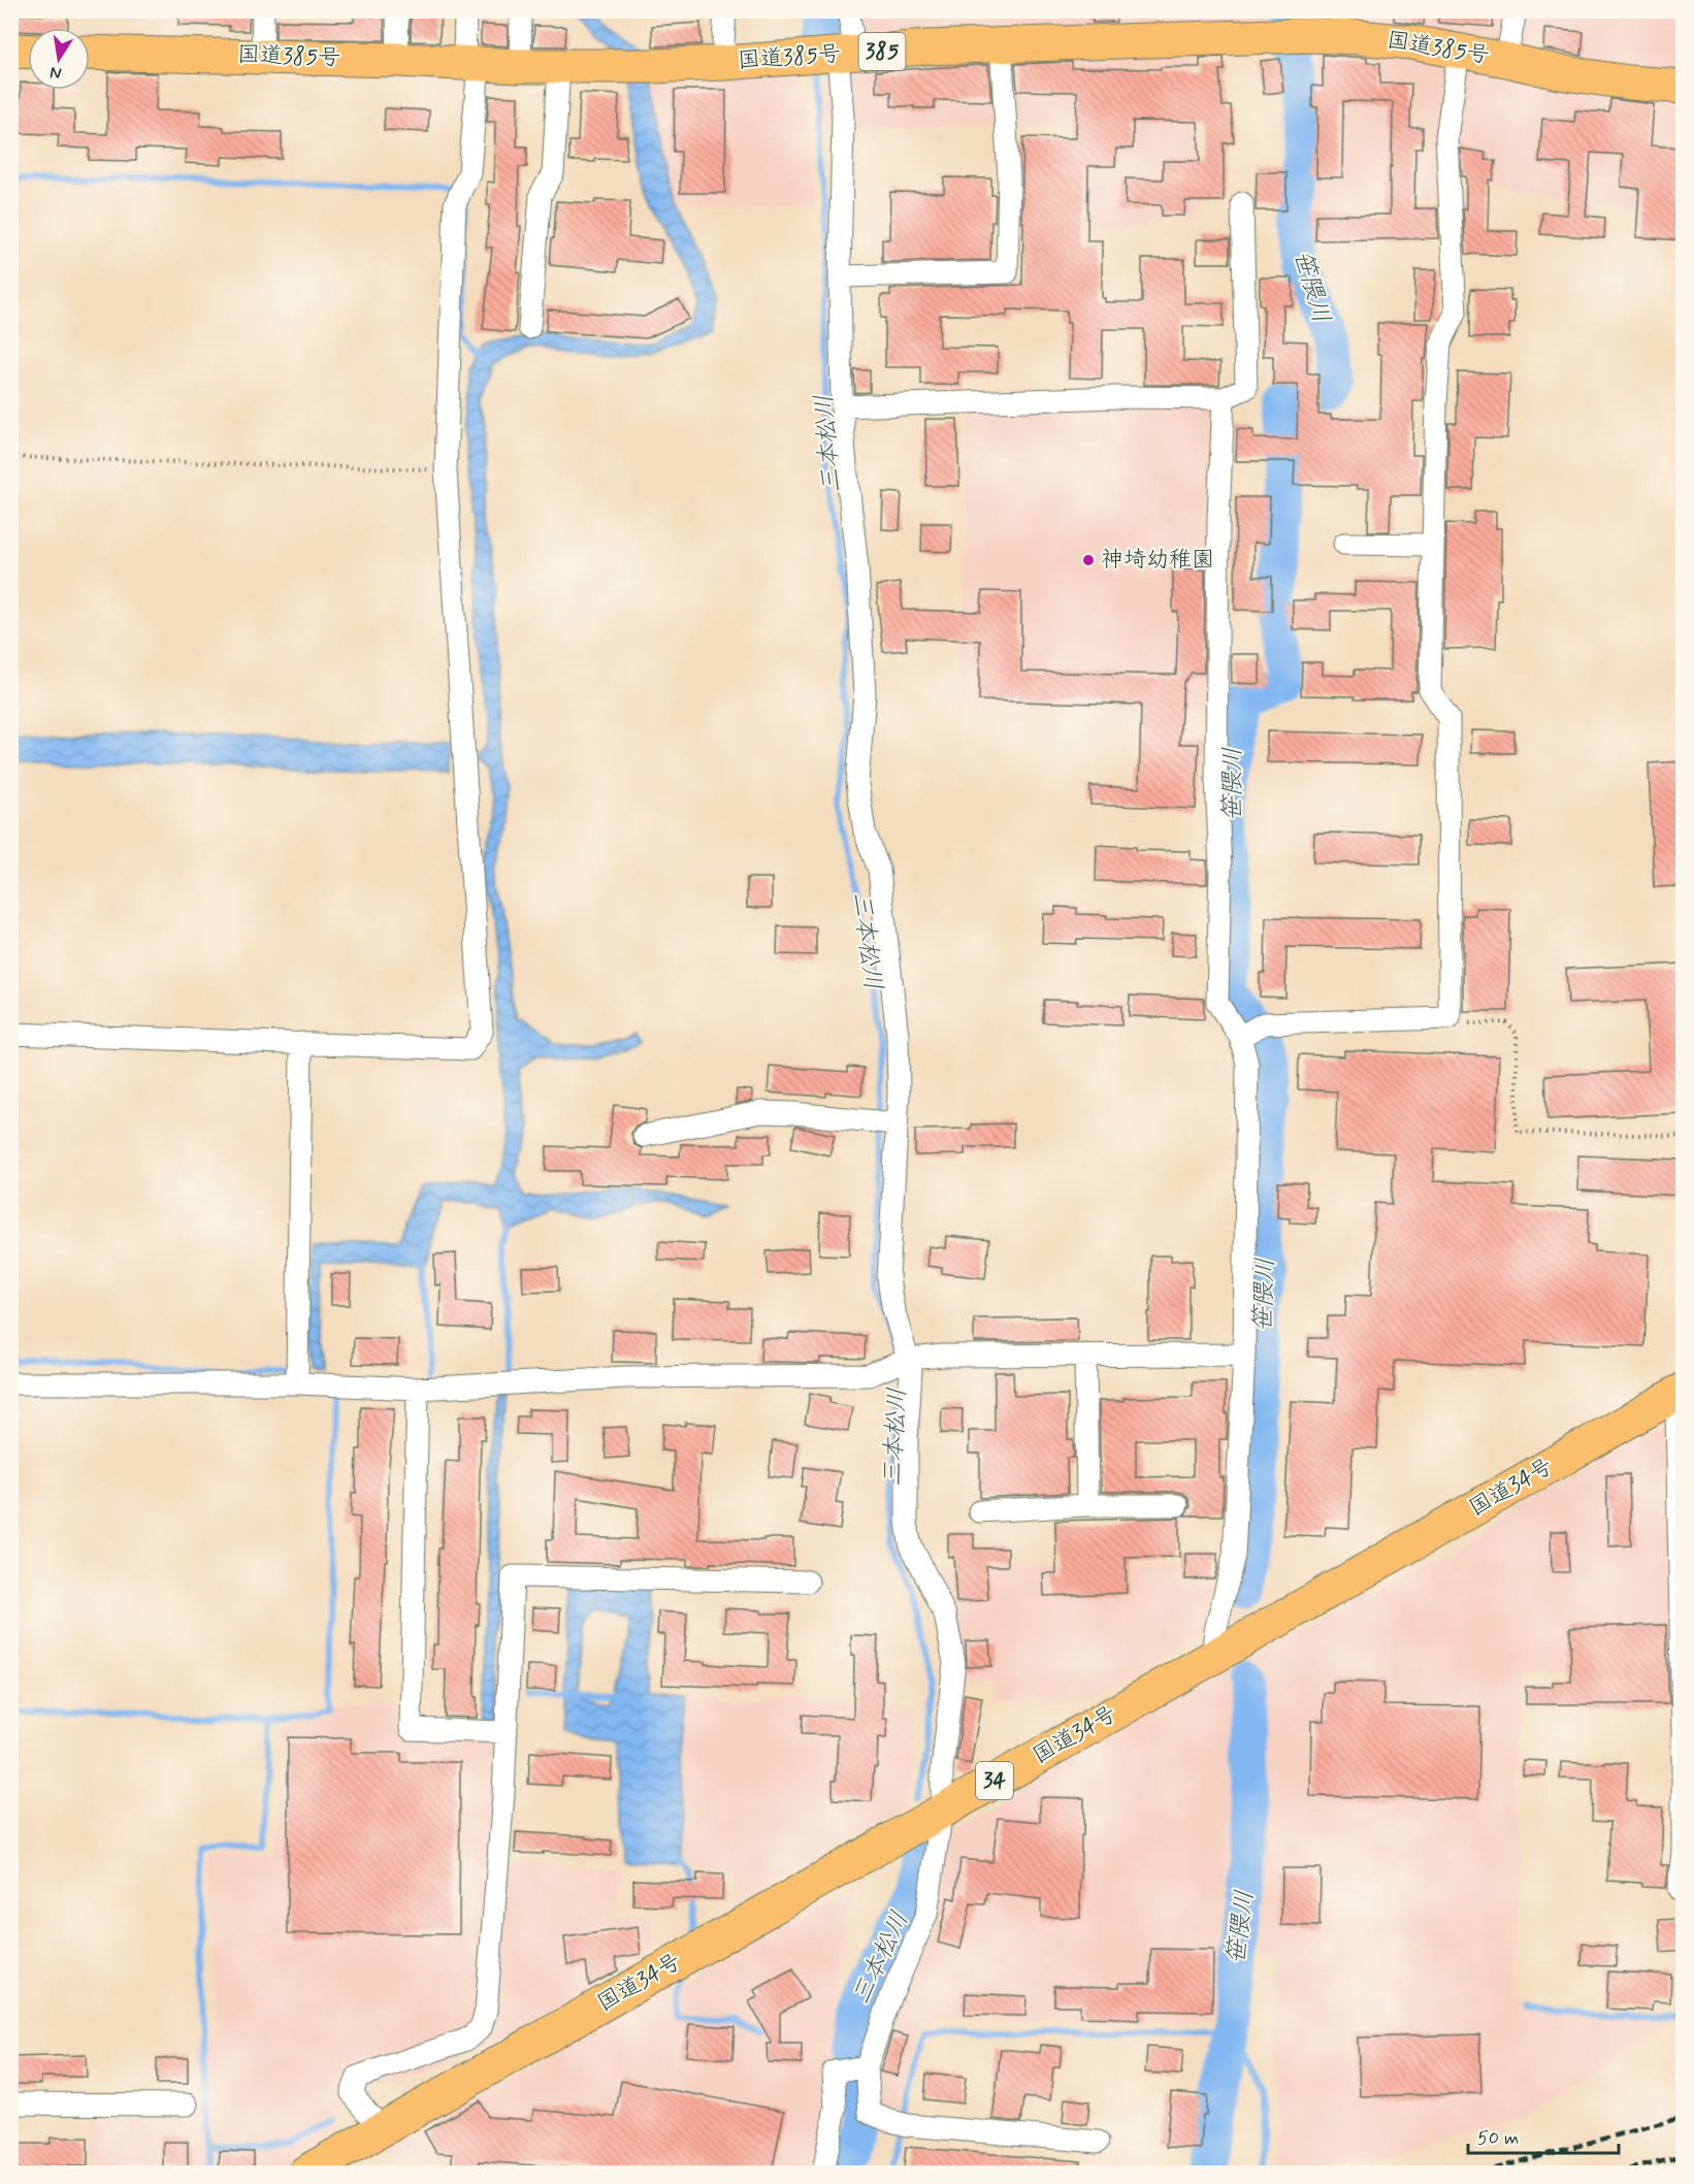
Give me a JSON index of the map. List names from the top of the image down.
{
  "streets": {
    "highway": [
      "国道385号",
      "385",
      "国道34号",
      "34"
    ]
  },
  "water": ["笹隈川", "三本松川"],
  "places": ["神埼幼稚園"],
  "scale_bar": "50 m",
  "north": "bottom"
}
